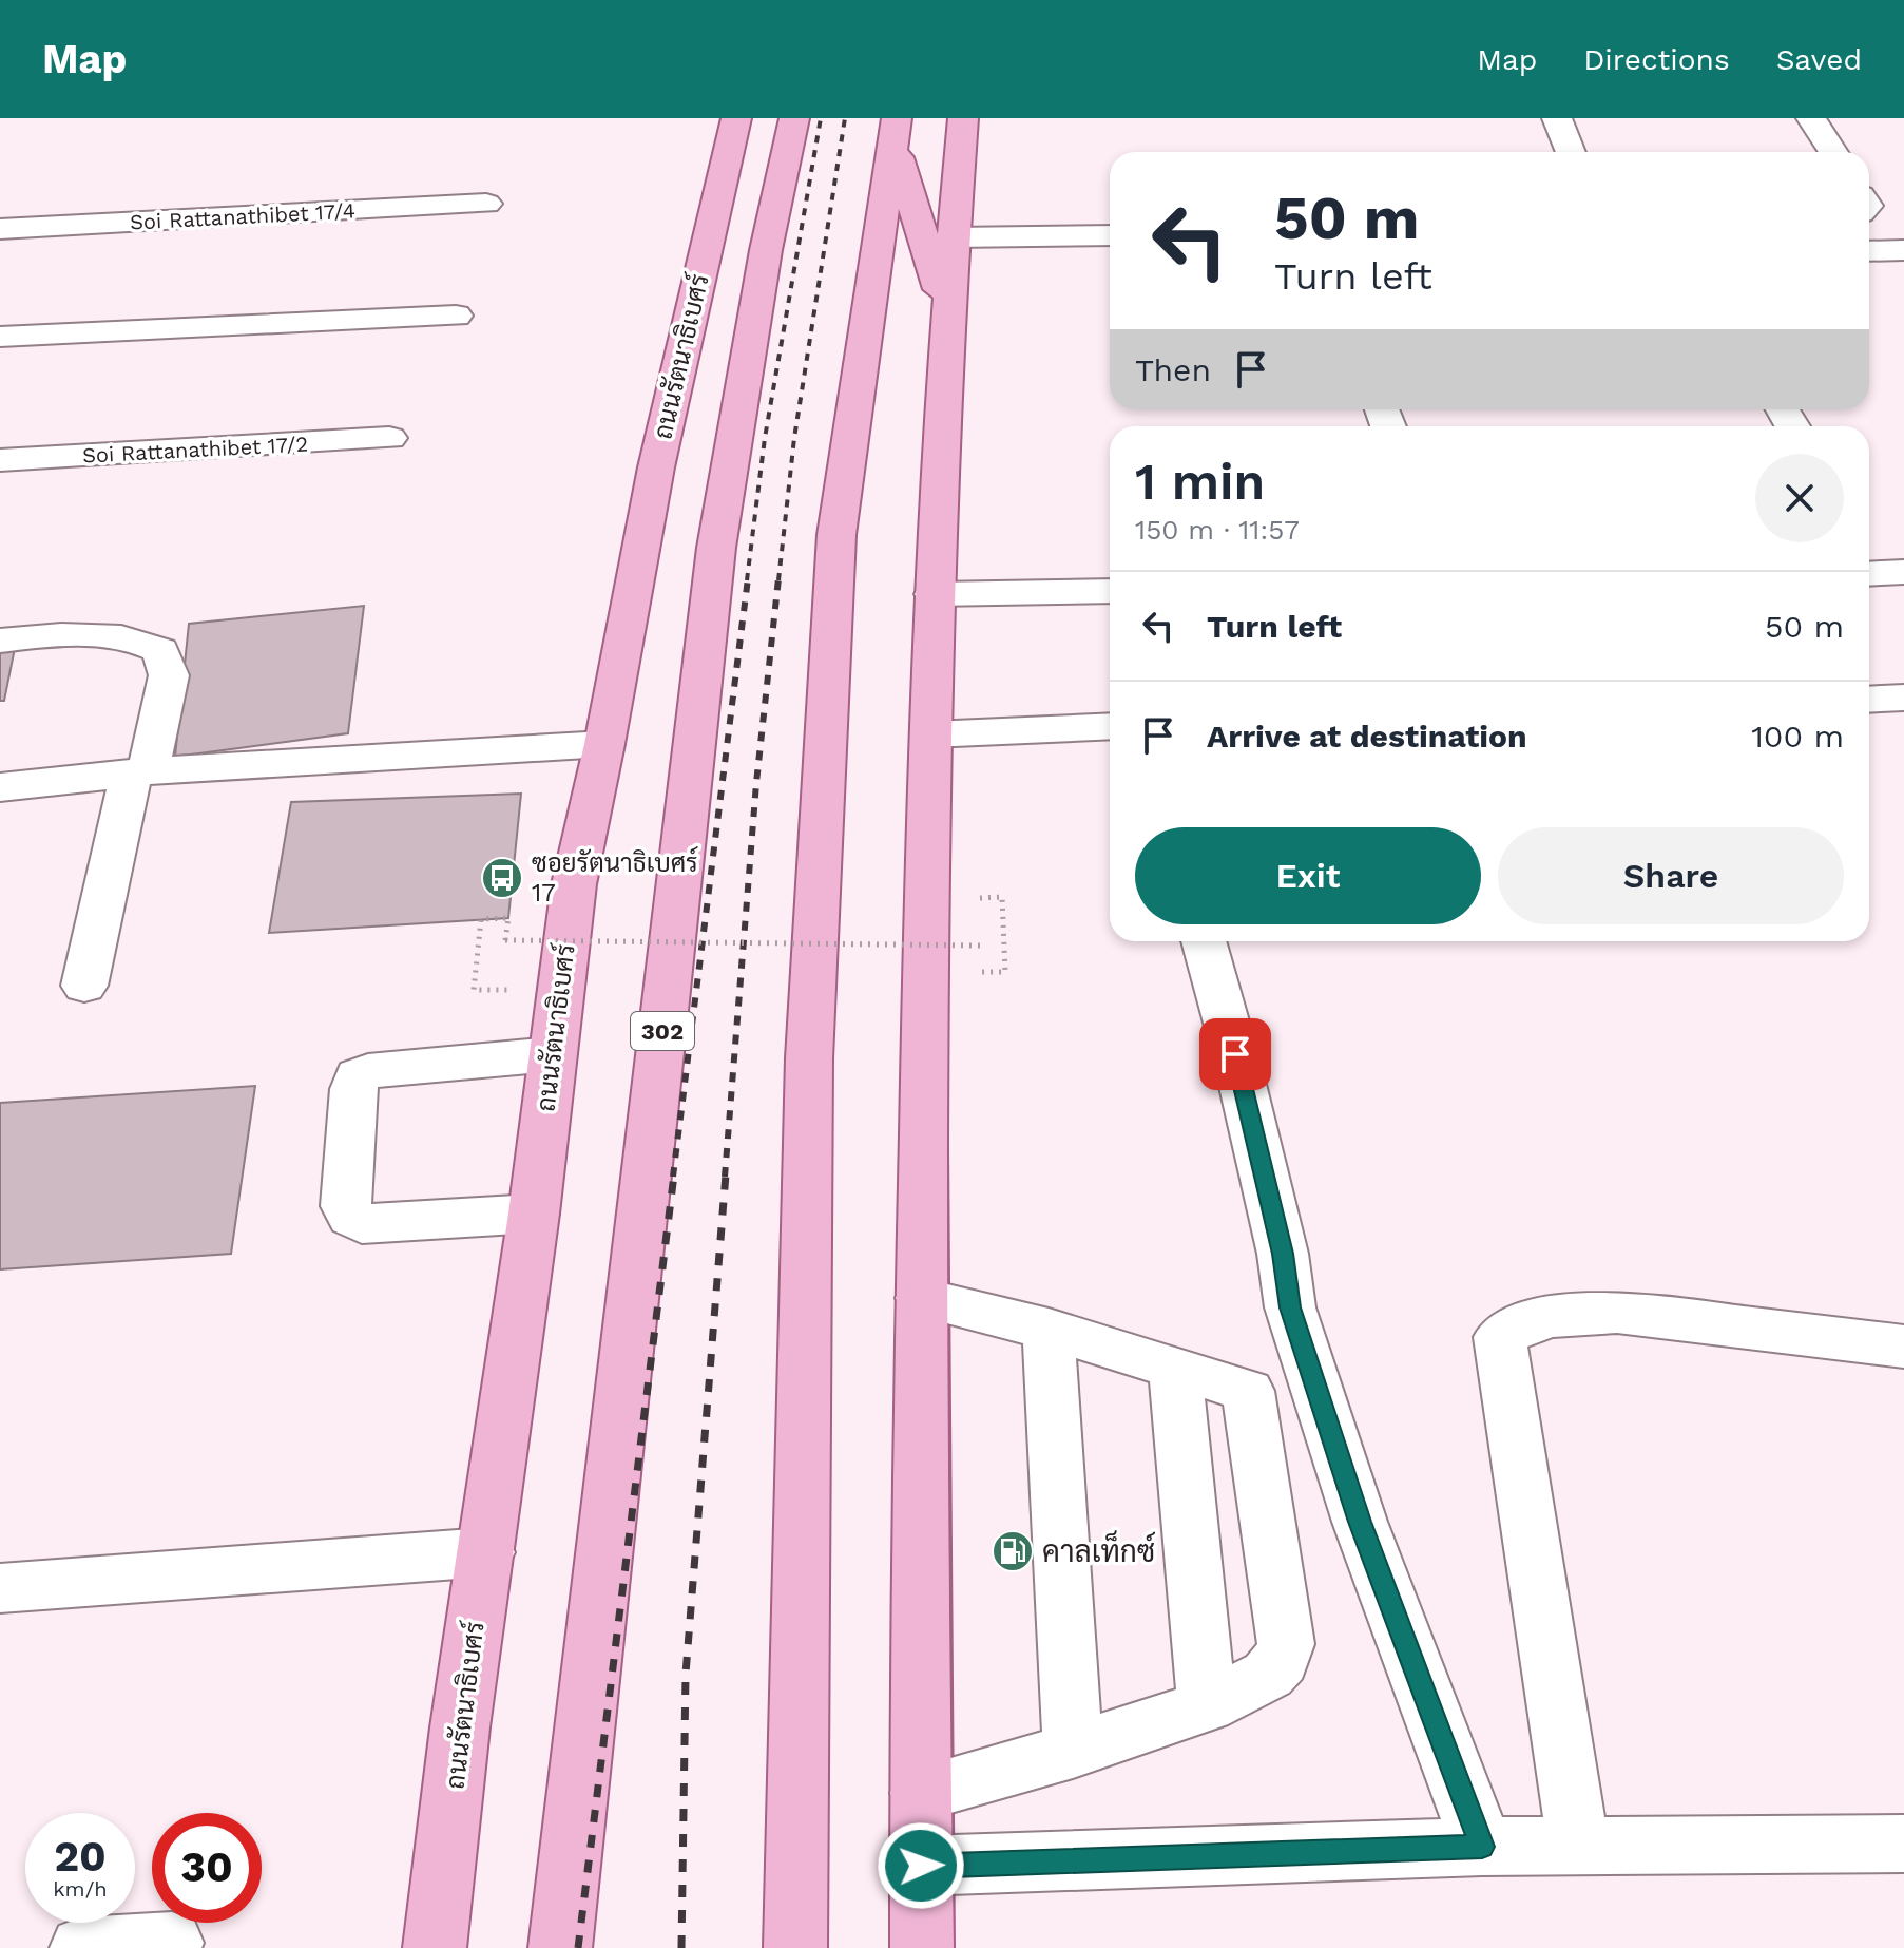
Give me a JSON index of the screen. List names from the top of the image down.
{
  "streets": {
    "main road": ["ถนนรัตนาธิเบศร์", "302"],
    "street": ["Soi Rattanathibet 17/4", "Soi Rattanathibet 17/2"]
  },
  "places": {
    "bus stop": ["ซอยรัตนาธิเบศร์ 17"],
    "fuel station": ["คาลเท็กซ์"]
  },
  "page": {
    "header": "Map",
    "nav": ["Map", "Directions", "Saved"],
    "turn": ["50 m", "Turn left"],
    "then": "Then",
    "heading": ["1 min", "150 m · 11:57"],
    "list": [
      {
        "name": "Turn left",
        "value": "50 m"
      },
      {
        "name": "Arrive at destination",
        "value": "100 m"
      }
    ],
    "buttons": ["Exit", "Share"],
    "speed": "20 km/h",
    "limit": "30"
  }
}
